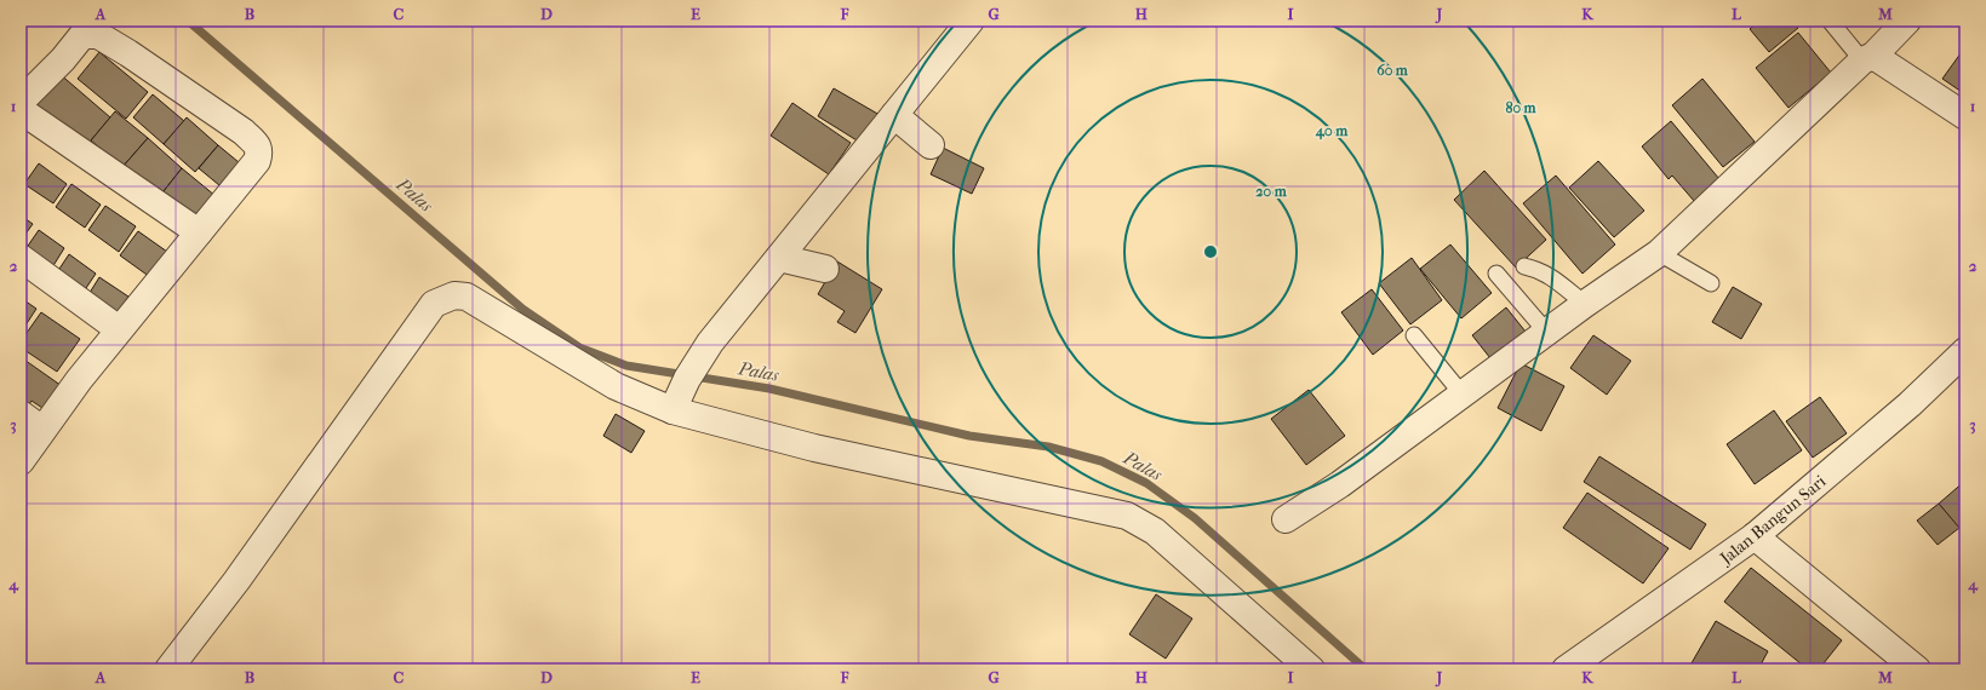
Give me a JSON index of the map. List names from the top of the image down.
{
  "streets": {
    "street": ["Jalan Bangun Sari"]
  },
  "water": ["Palas"],
  "grid": {
    "columns": [
      "A",
      "B",
      "C",
      "D",
      "E",
      "F",
      "G",
      "H",
      "I",
      "J",
      "K",
      "L",
      "M"
    ],
    "rows": [
      "1",
      "2",
      "3",
      "4"
    ]
  },
  "rings": [
    "60 m",
    "80 m",
    "40 m",
    "20 m"
  ]
}
